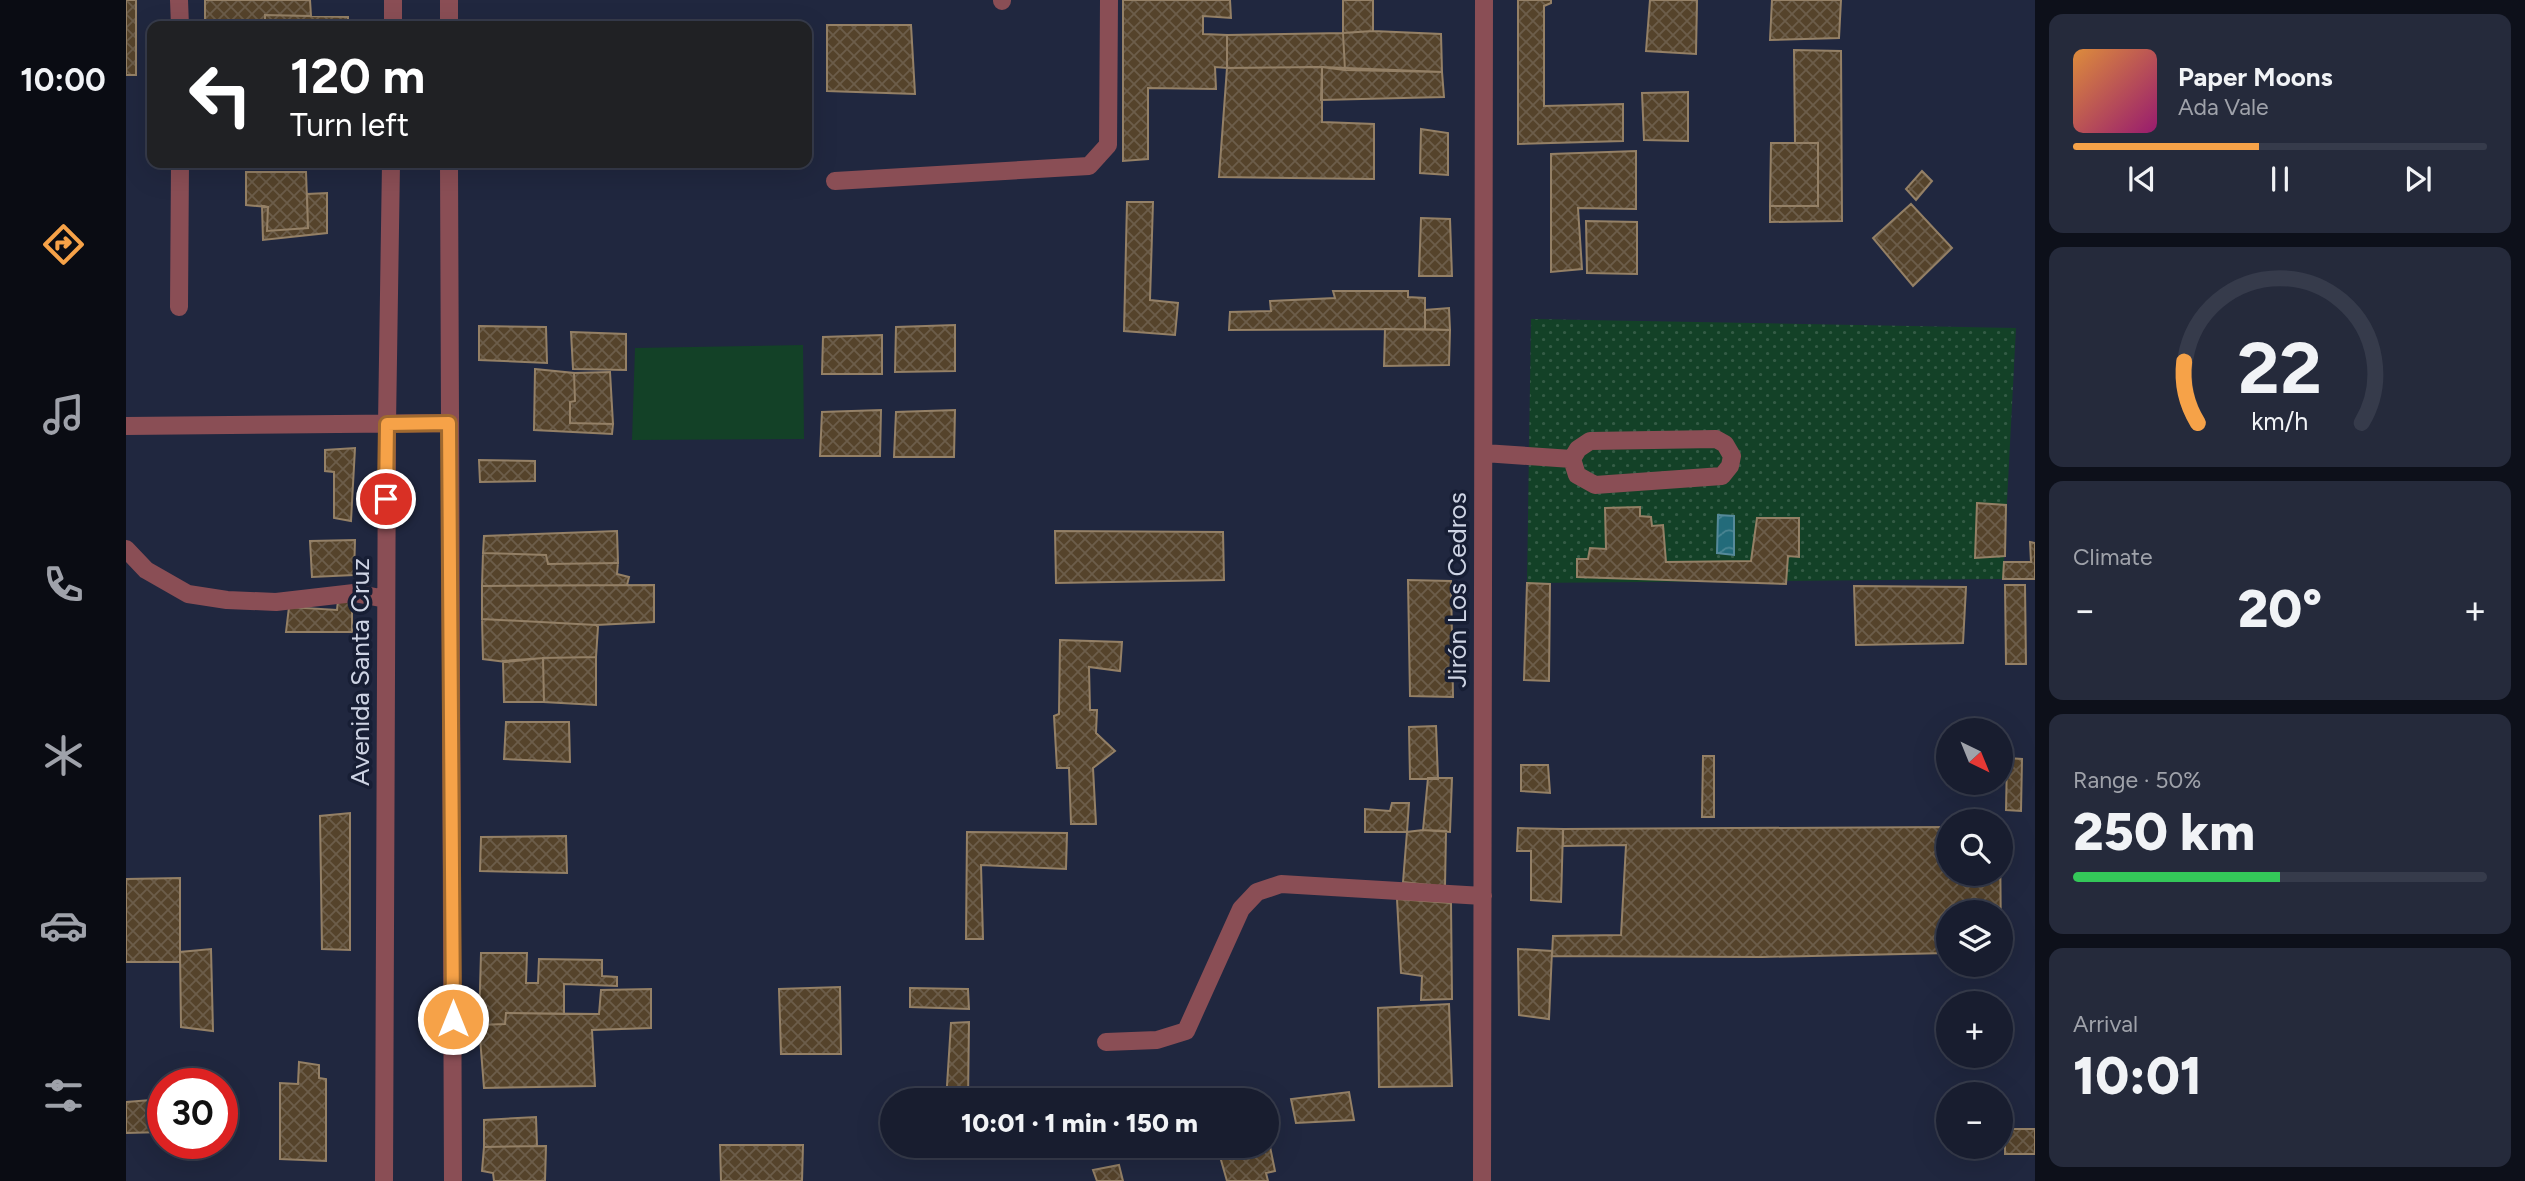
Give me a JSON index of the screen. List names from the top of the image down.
{
  "streets": {
    "street": ["Jirón Los Cedros", "Avenida Santa Cruz"]
  },
  "north": "bottom right",
  "page": {
    "tabs": "10:00",
    "turn": ["120 m", "Turn left"],
    "song": ["Paper Moons", "Ada Vale"],
    "tile": [
      "Climate",
      ["Range · 50%", "250 km"],
      ["Arrival", "10:01"]
    ],
    "heat": ["−", "20°", "+"],
    "map_buttons": ["+", "−"],
    "limit": "30",
    "trip": "10:01 · 1 min · 150 m",
    "gauge": ["22", "km/h"]
  }
}
